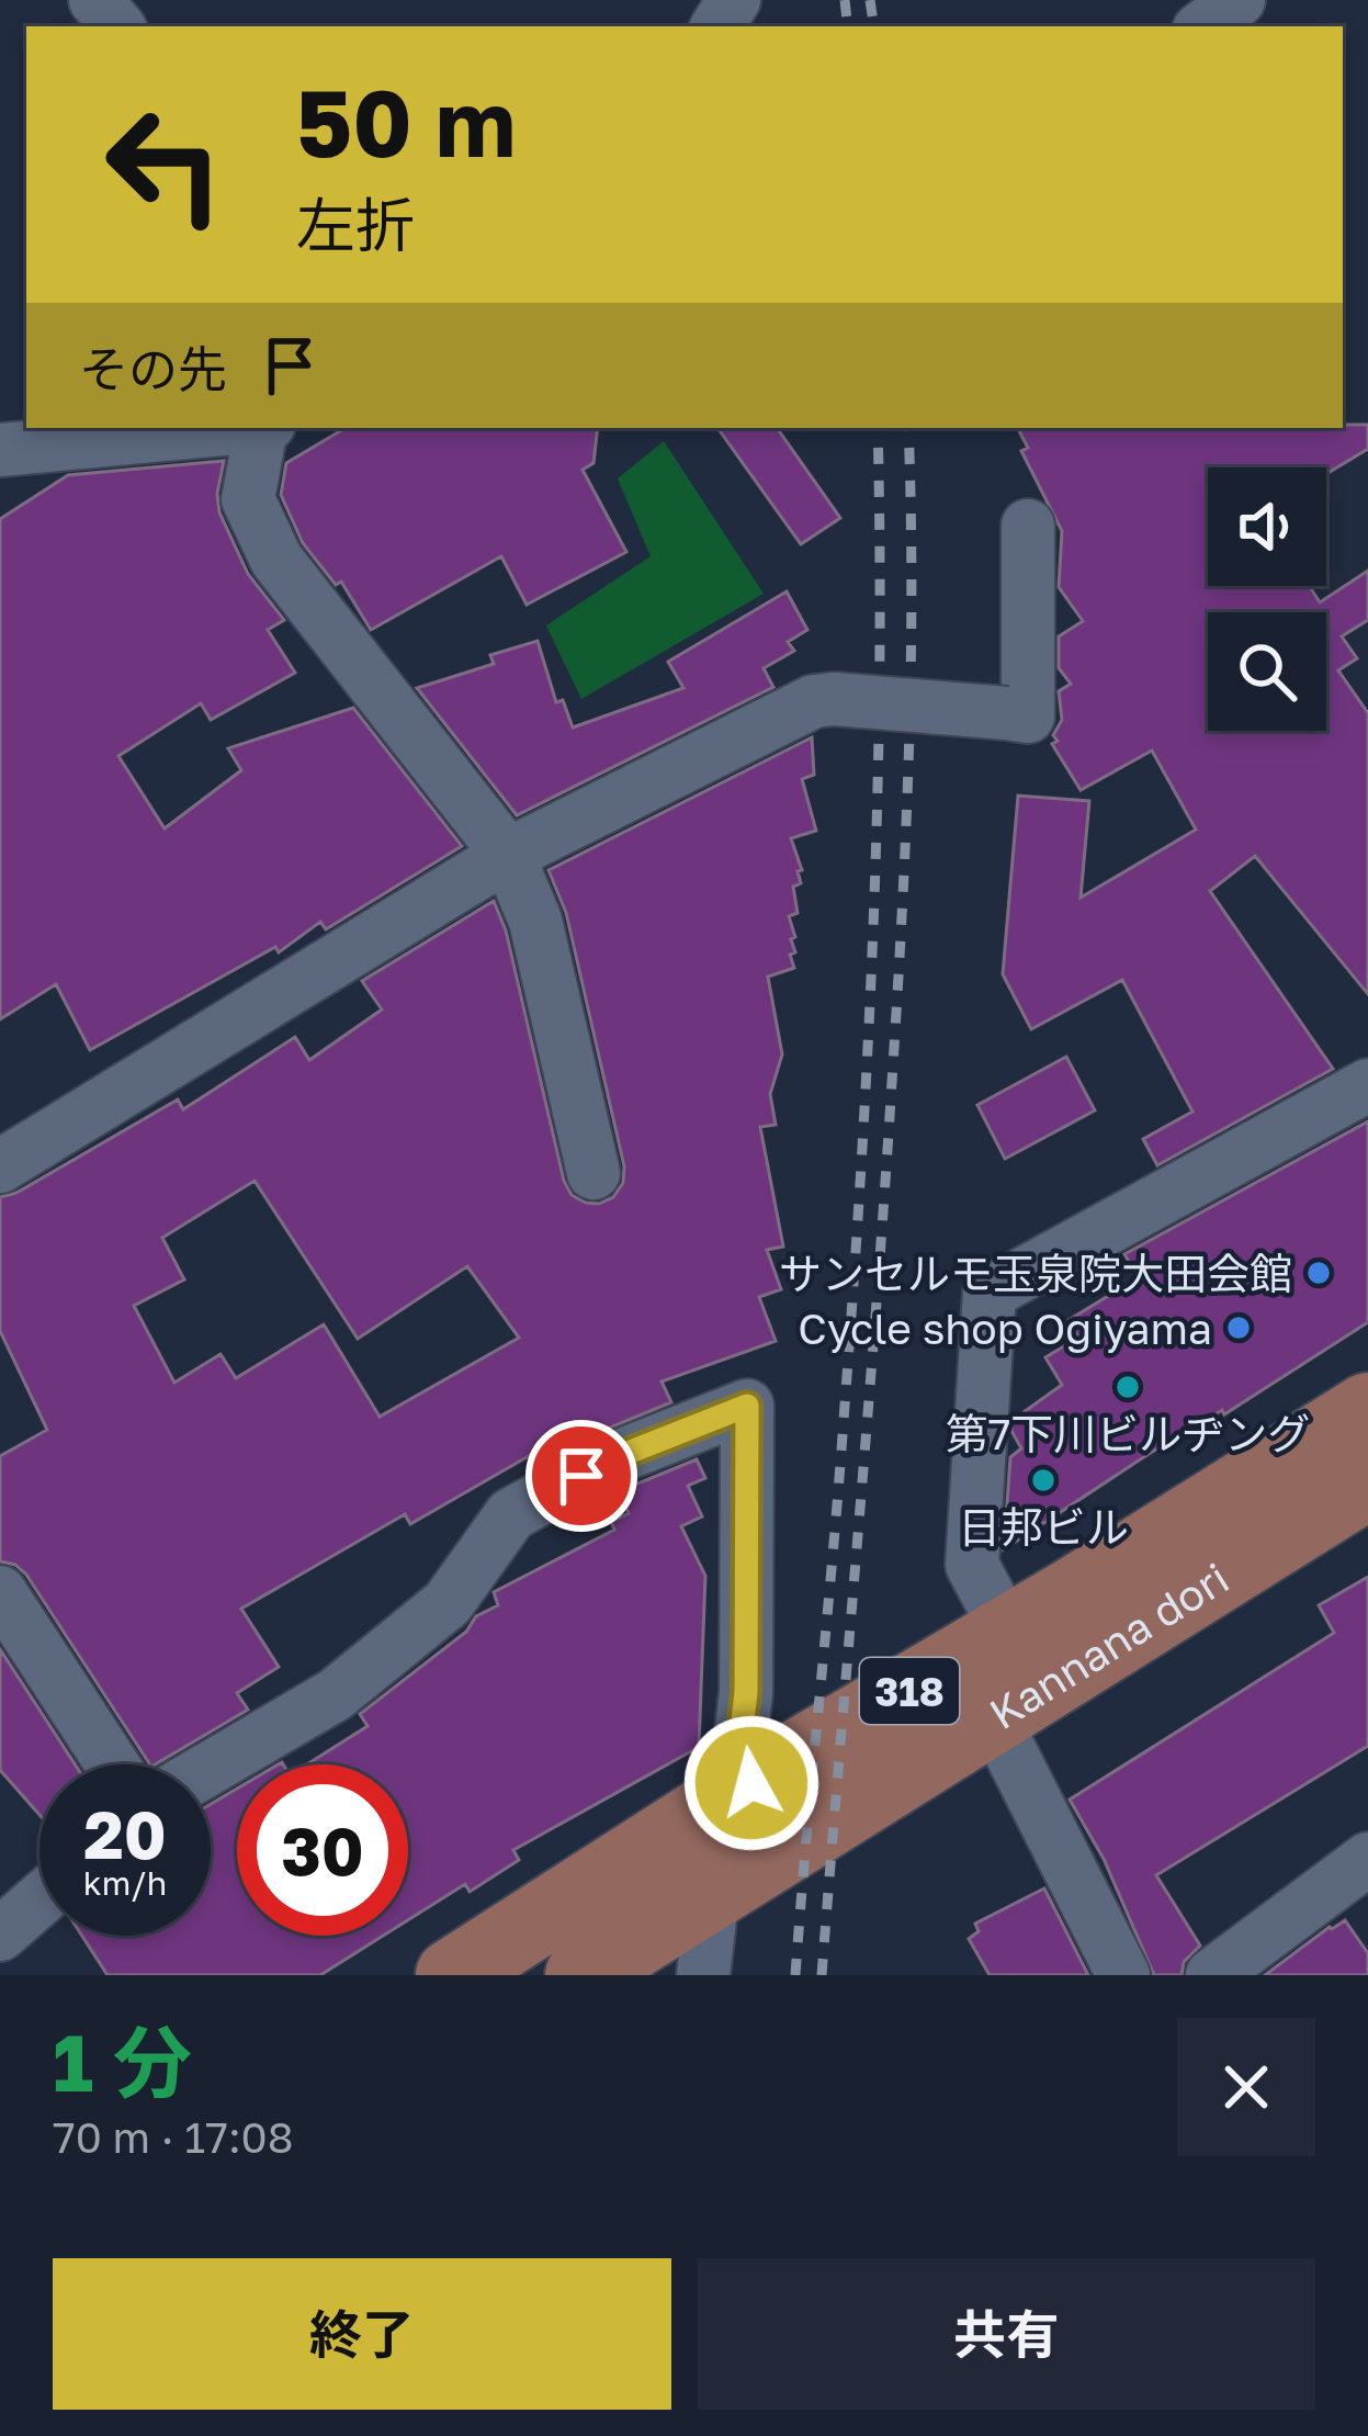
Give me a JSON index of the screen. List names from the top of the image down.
{
  "streets": {
    "main road": ["Kannana dori", "318"]
  },
  "places": [
    "サンセルモ玉泉院大田会館",
    "Cycle shop Ogiyama",
    "第7下川ビルヂング",
    "日邦ビル"
  ],
  "page": {
    "turn": ["50 m", "左折"],
    "then": "その先",
    "speed": "20 km/h",
    "limit": "30",
    "heading": ["1 分", "70 m · 17:08"],
    "buttons": ["終了", "共有"]
  }
}
